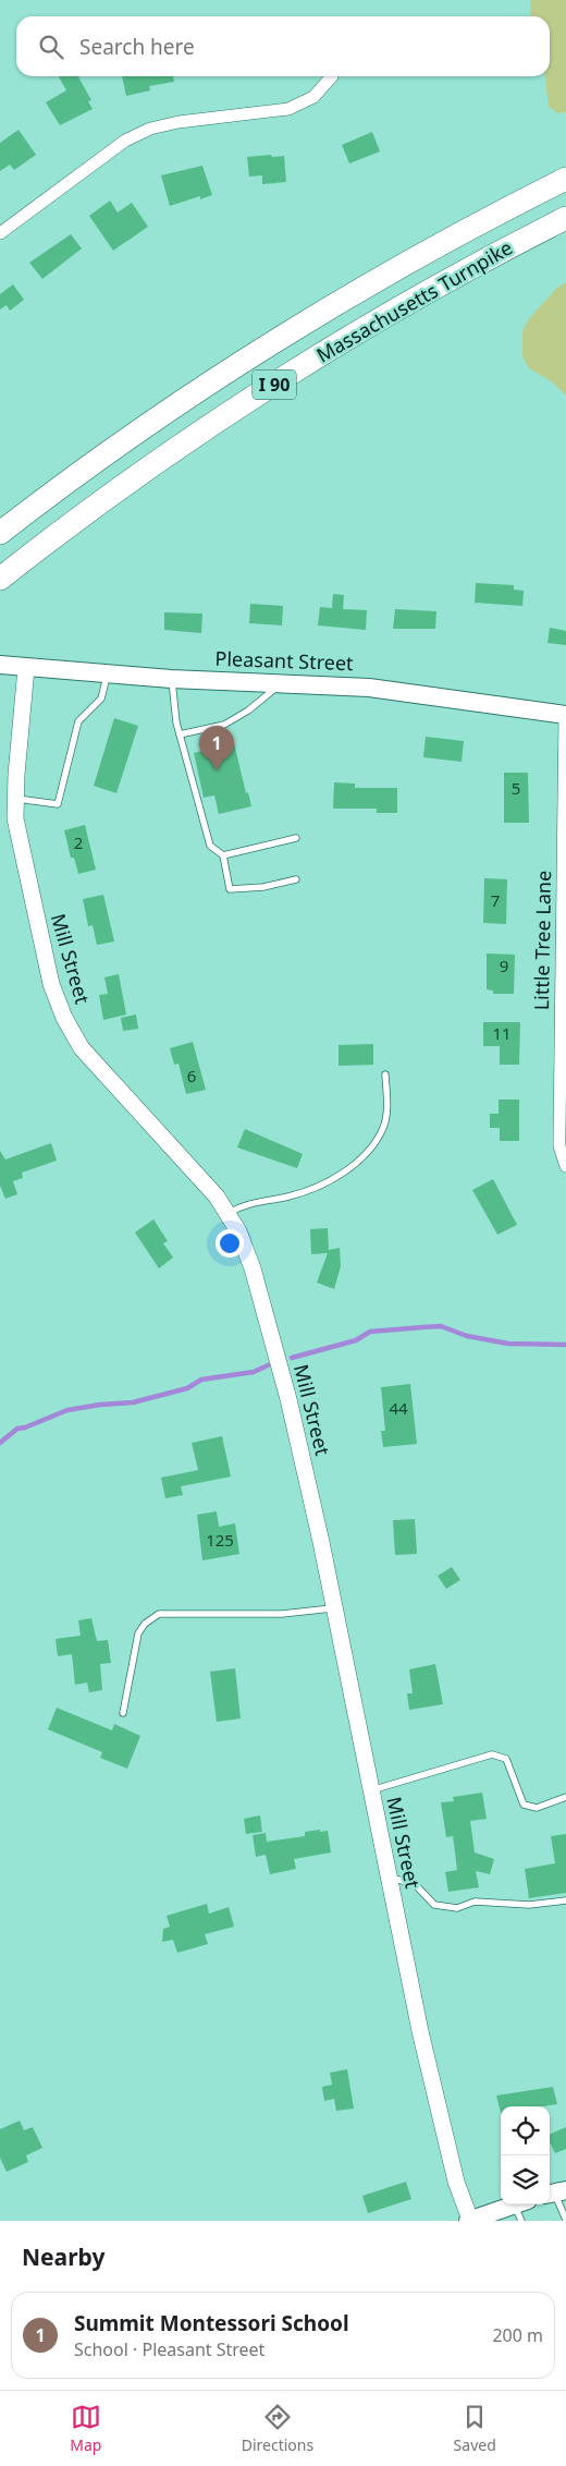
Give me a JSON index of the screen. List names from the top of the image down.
{
  "streets": {
    "highway": ["Massachusetts Turnpike", "I 90"],
    "main road": ["Pleasant Street"],
    "street": ["Little Tree Lane", "Mill Street"]
  },
  "crossings": [
    ["Pleasant Street", "Little Tree Lane"],
    ["Pleasant Street", "Mill Street"]
  ],
  "house_numbers": [
    "5",
    "2",
    "7",
    "9",
    "11",
    "6",
    "44",
    "125"
  ],
  "page": {
    "search": "Search here",
    "pins": "1",
    "heading": "Nearby",
    "list": [
      {
        "mark": "1",
        "name": "Summit Montessori School",
        "note": "School · Pleasant Street",
        "value": "200 m"
      }
    ],
    "nav": ["Map", "Directions", "Saved"]
  }
}
